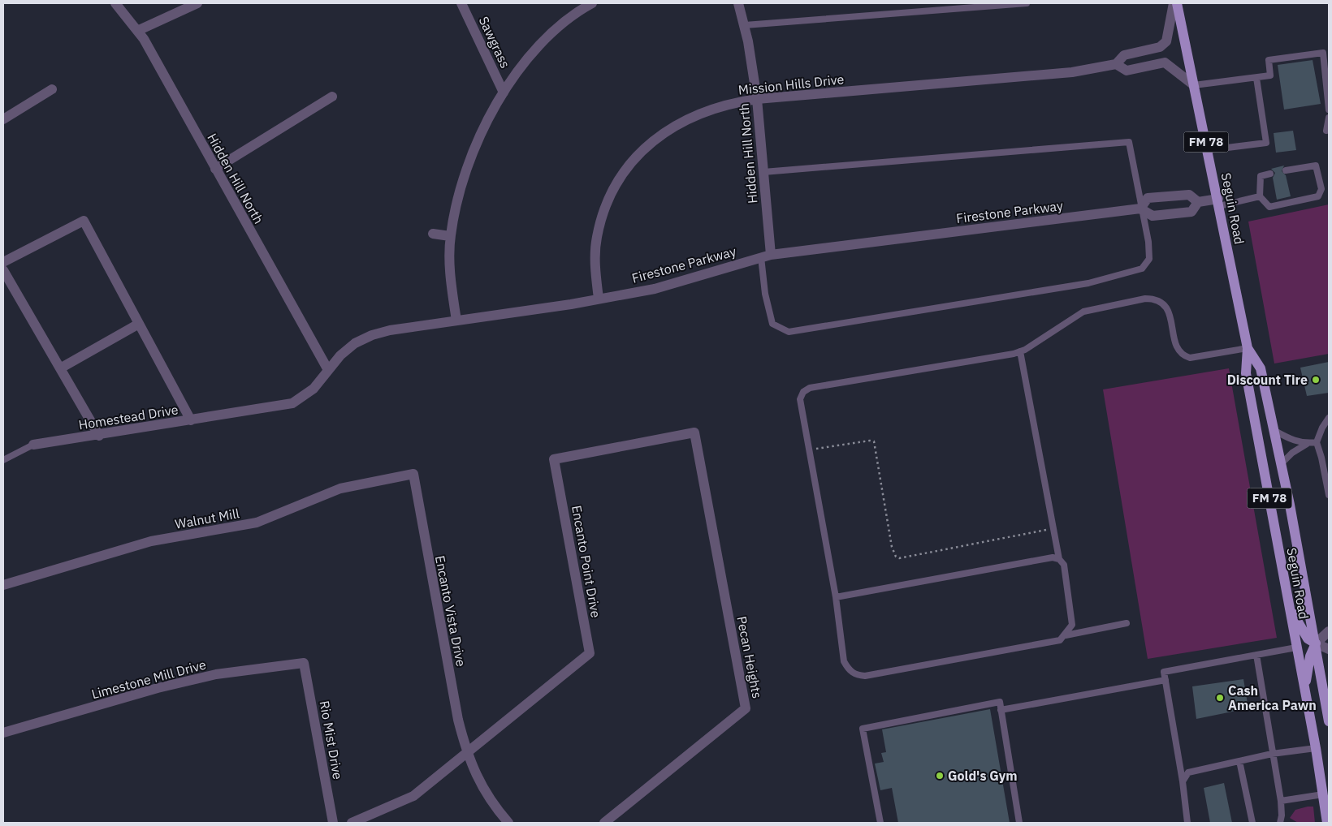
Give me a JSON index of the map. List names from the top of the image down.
{
  "streets": {
    "main road": ["FM 78", "Seguin Road"],
    "street": [
      "Sawgrass",
      "Mission Hills Drive",
      "Hidden Hill North",
      "Firestone Parkway",
      "Homestead Drive",
      "Walnut Mill",
      "Encanto Point Drive",
      "Encanto Vista Drive",
      "Pecan Heights",
      "Limestone Mill Drive",
      "Rio Mist Drive"
    ]
  },
  "crossings": [
    ["Mission Hills Drive", "Hidden Hill North"],
    ["Mission Hills Drive", "Seguin Road"],
    ["Mission Hills Drive", "Firestone Parkway"],
    ["Hidden Hill North", "Firestone Parkway"],
    ["Seguin Road", "Firestone Parkway"],
    ["Firestone Parkway", "Homestead Drive"],
    ["Walnut Mill", "Encanto Vista Drive"],
    ["Encanto Point Drive", "Encanto Vista Drive"],
    ["Encanto Point Drive", "Pecan Heights"],
    ["Limestone Mill Drive", "Rio Mist Drive"]
  ],
  "places": ["Discount Tire", "Cash America Pawn", "Gold's Gym"]
}
